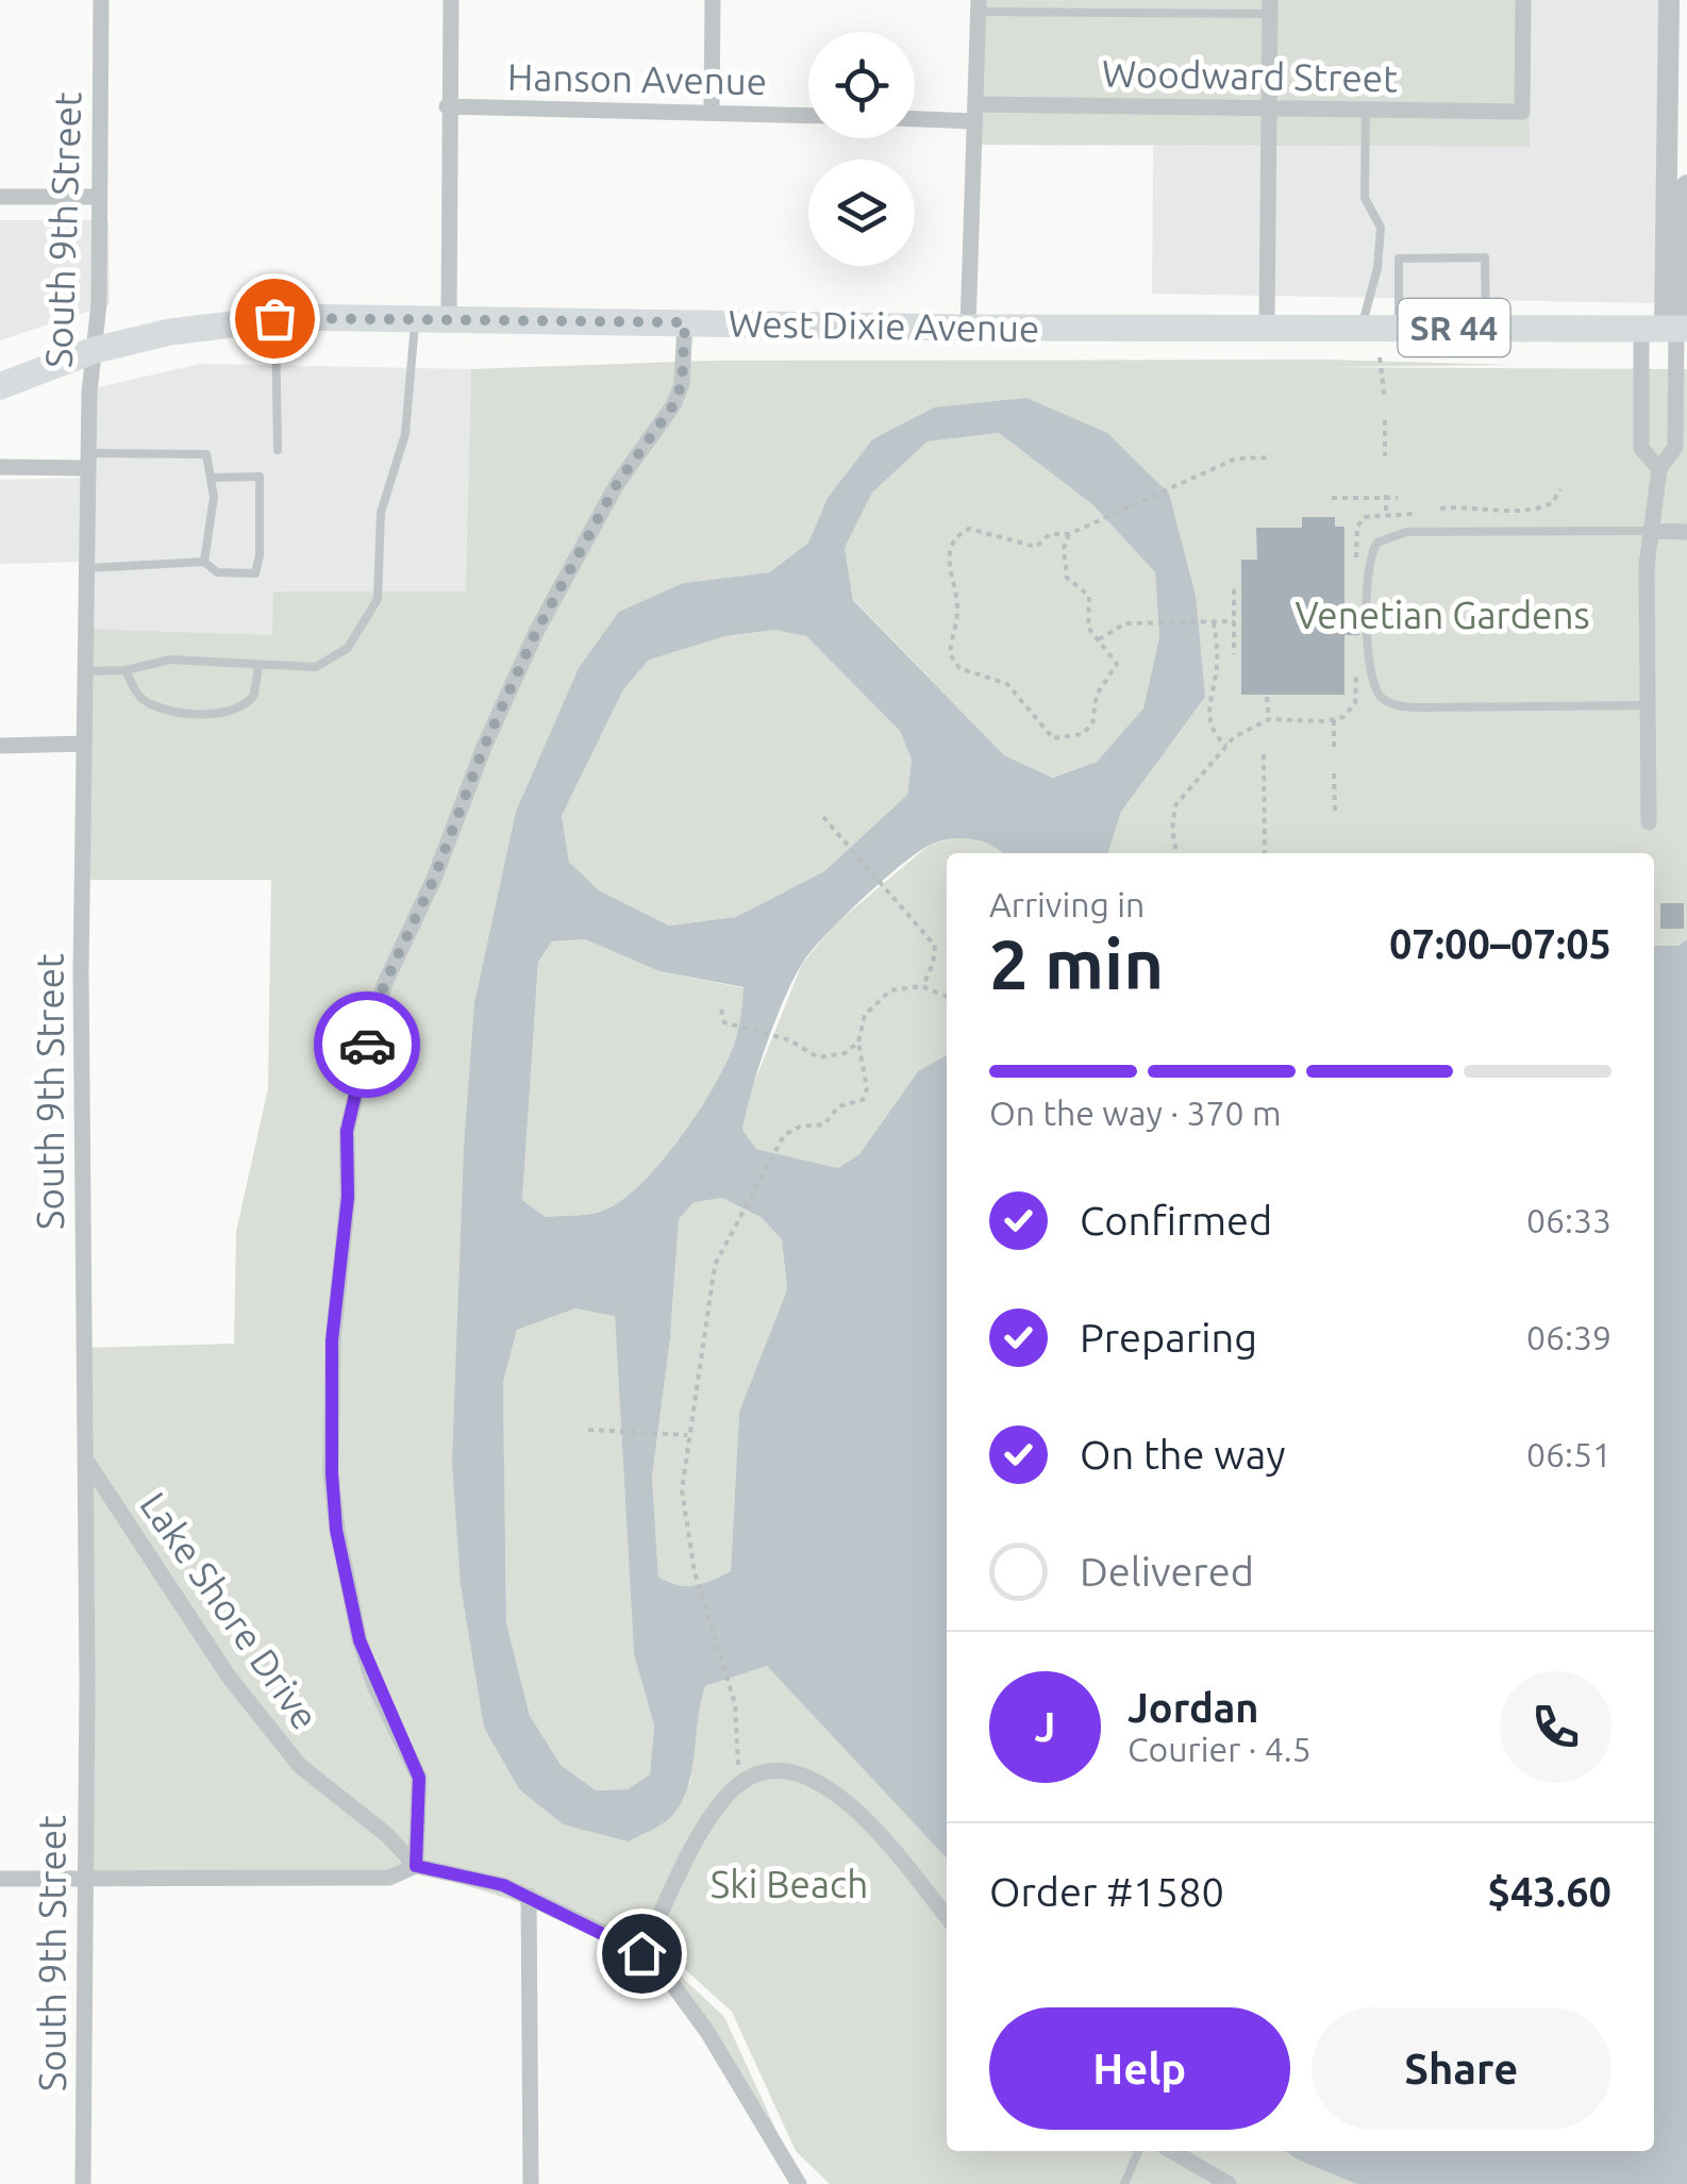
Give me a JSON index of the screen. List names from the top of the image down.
{
  "streets": {
    "main road": ["West Dixie Avenue", "SR 44"],
    "street": [
      "Woodward Street",
      "Hanson Avenue",
      "South 9th Street",
      "Lake Shore Drive"
    ]
  },
  "crossings": [
    ["South 9th Street", "West Dixie Avenue"],
    ["South 9th Street", "Lake Shore Drive"],
    ["West Dixie Avenue", "SR 44"]
  ],
  "parks": ["Venetian Gardens", "Ski Beach"],
  "page": {
    "heading": ["2 min", "Arriving in", "07:00–07:05"],
    "panel": [
      "Jordan",
      "Courier · 4.5",
      "Order #1580",
      "$43.60"
    ],
    "bar": "On the way · 370 m",
    "list": [
      ["Confirmed", "06:33"],
      ["Preparing", "06:39"],
      ["On the way", "06:51"],
      "Delivered"
    ],
    "round": "J",
    "buttons": ["Help", "Share"]
  }
}
